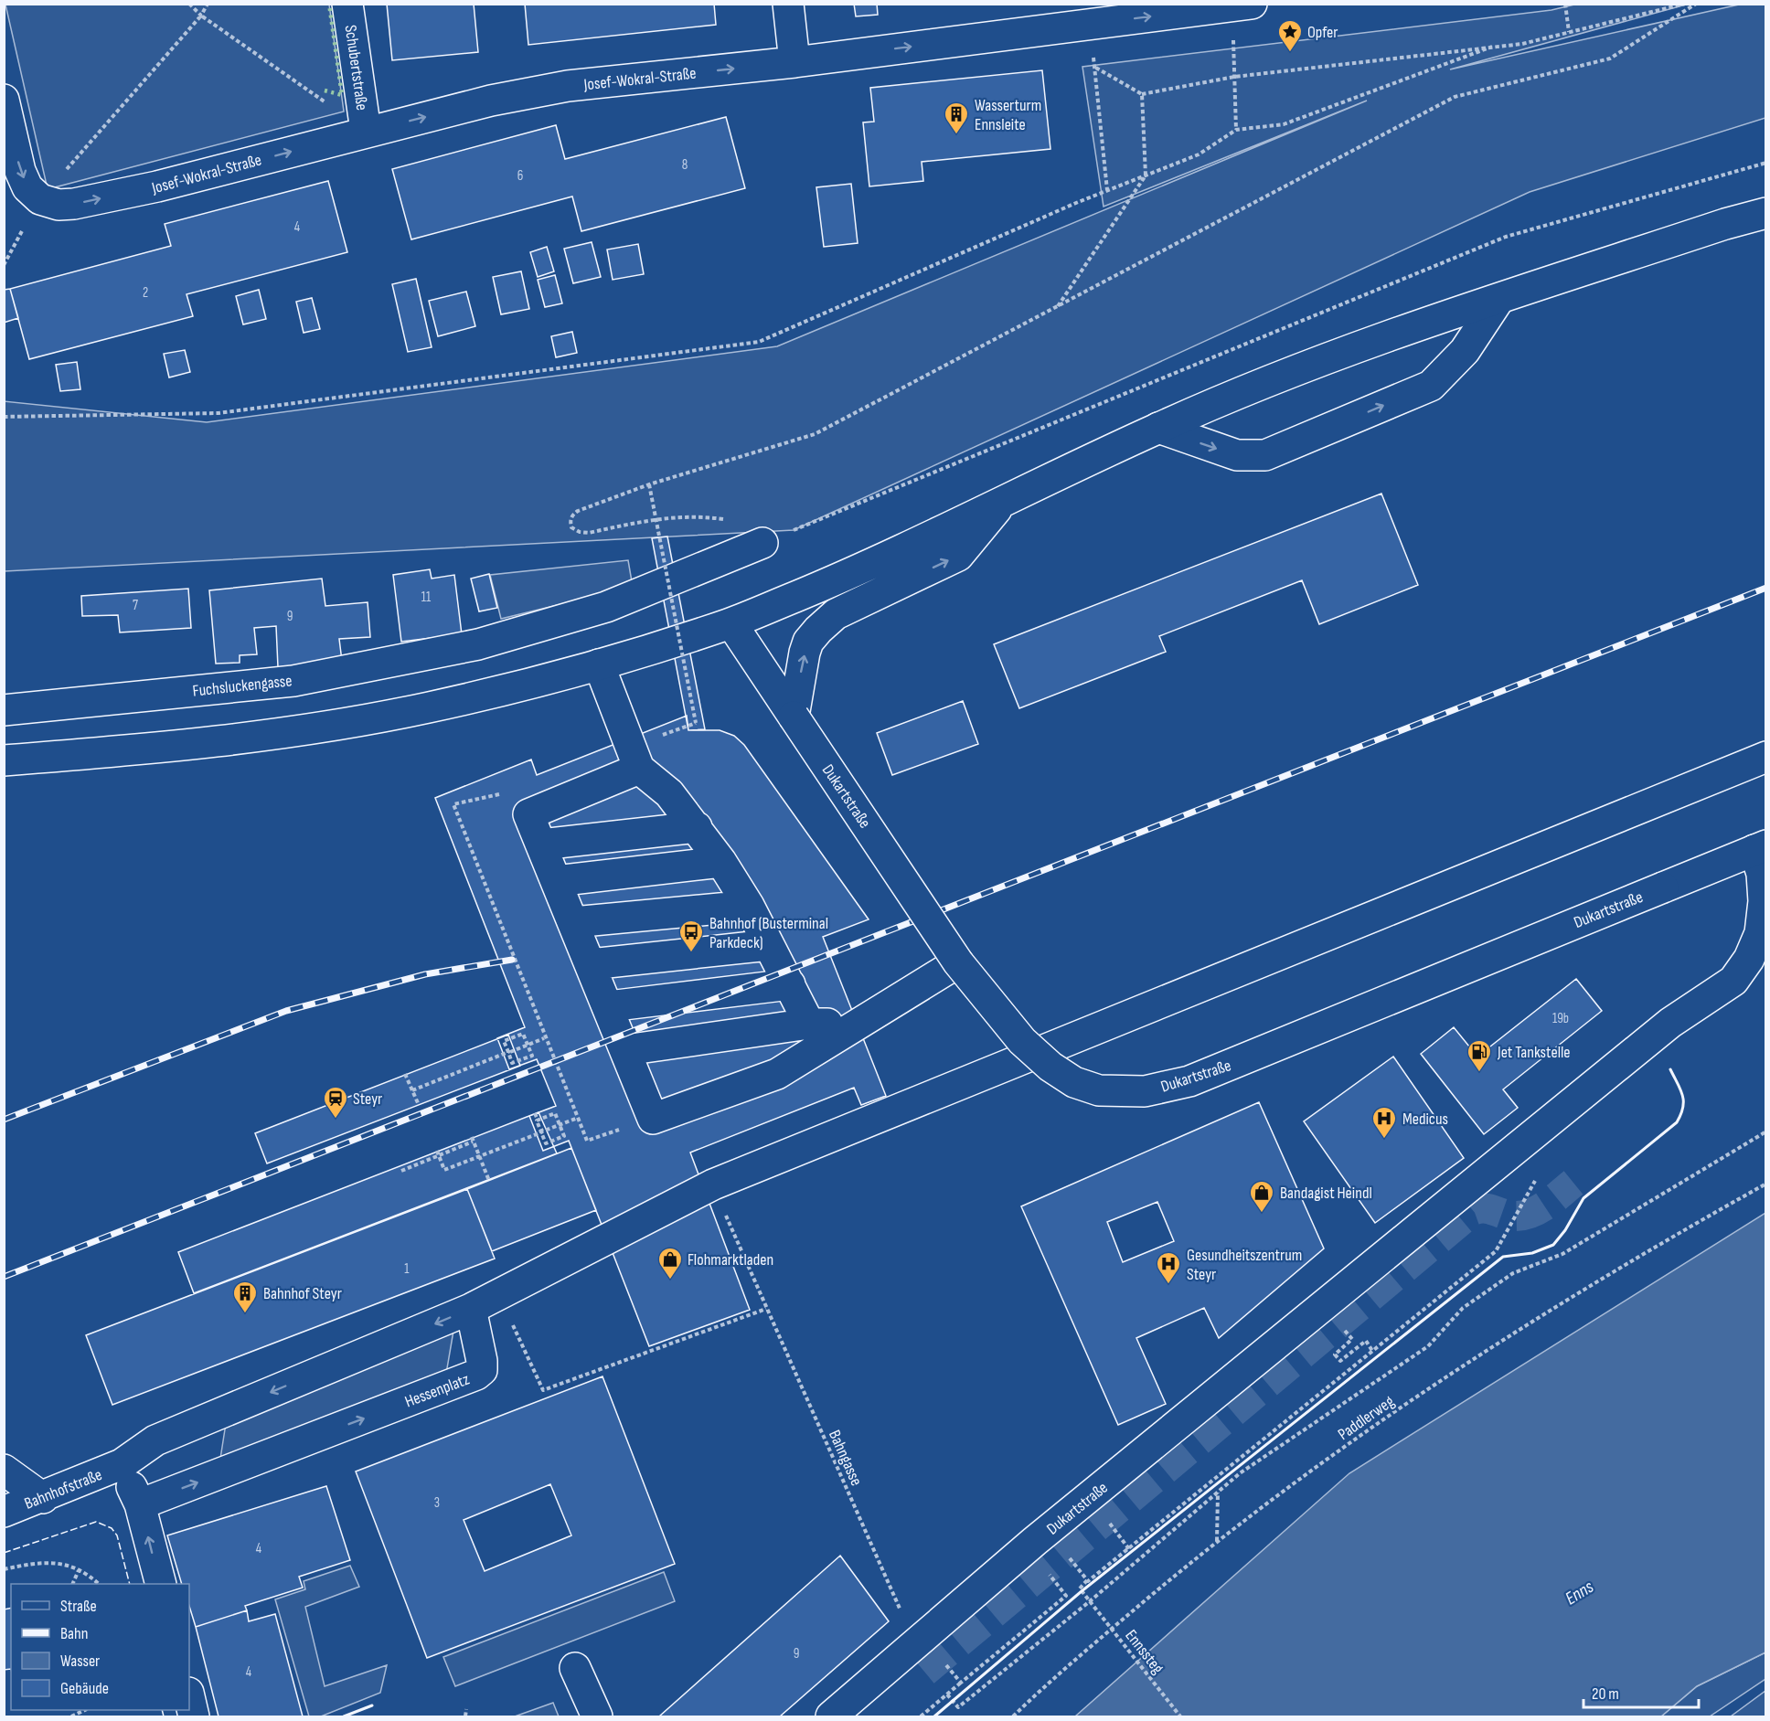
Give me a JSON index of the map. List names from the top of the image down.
{
  "streets": {
    "street": [
      "Schubertstraße",
      "Josef-Wokral-Straße",
      "Fuchsluckengasse",
      "Dukartstraße",
      "Hessenplatz",
      "Bahnhofstraße"
    ],
    "path": ["Paddlerweg", "Bahngasse", "Ennssteg"]
  },
  "crossings": [
    ["Schubertstraße", "Josef-Wokral-Straße"]
  ],
  "one_way": ["Josef-Wokral-Straße"],
  "water": ["Enns"],
  "places": {
    "place": ["Opfer"],
    "building": ["Wasserturm Ennsleite", "Bahnhof Steyr"],
    "bus stop": ["Bahnhof (Busterminal Parkdeck)"],
    "fuel station": ["Jet Tankstelle"],
    "station": ["Steyr"],
    "hospital": ["Medicus", "Gesundheitszentrum Steyr"],
    "shop": ["Bandagist Heindl", "Flohmarktladen"]
  },
  "house_numbers": [
    "8",
    "6",
    "4",
    "2",
    "11",
    "7",
    "9",
    "19b",
    "1",
    "3",
    "4",
    "9",
    "4"
  ],
  "legend": [
    "Straße",
    "Bahn",
    "Wasser",
    "Gebäude"
  ],
  "scale_bar": "20 m"
}
